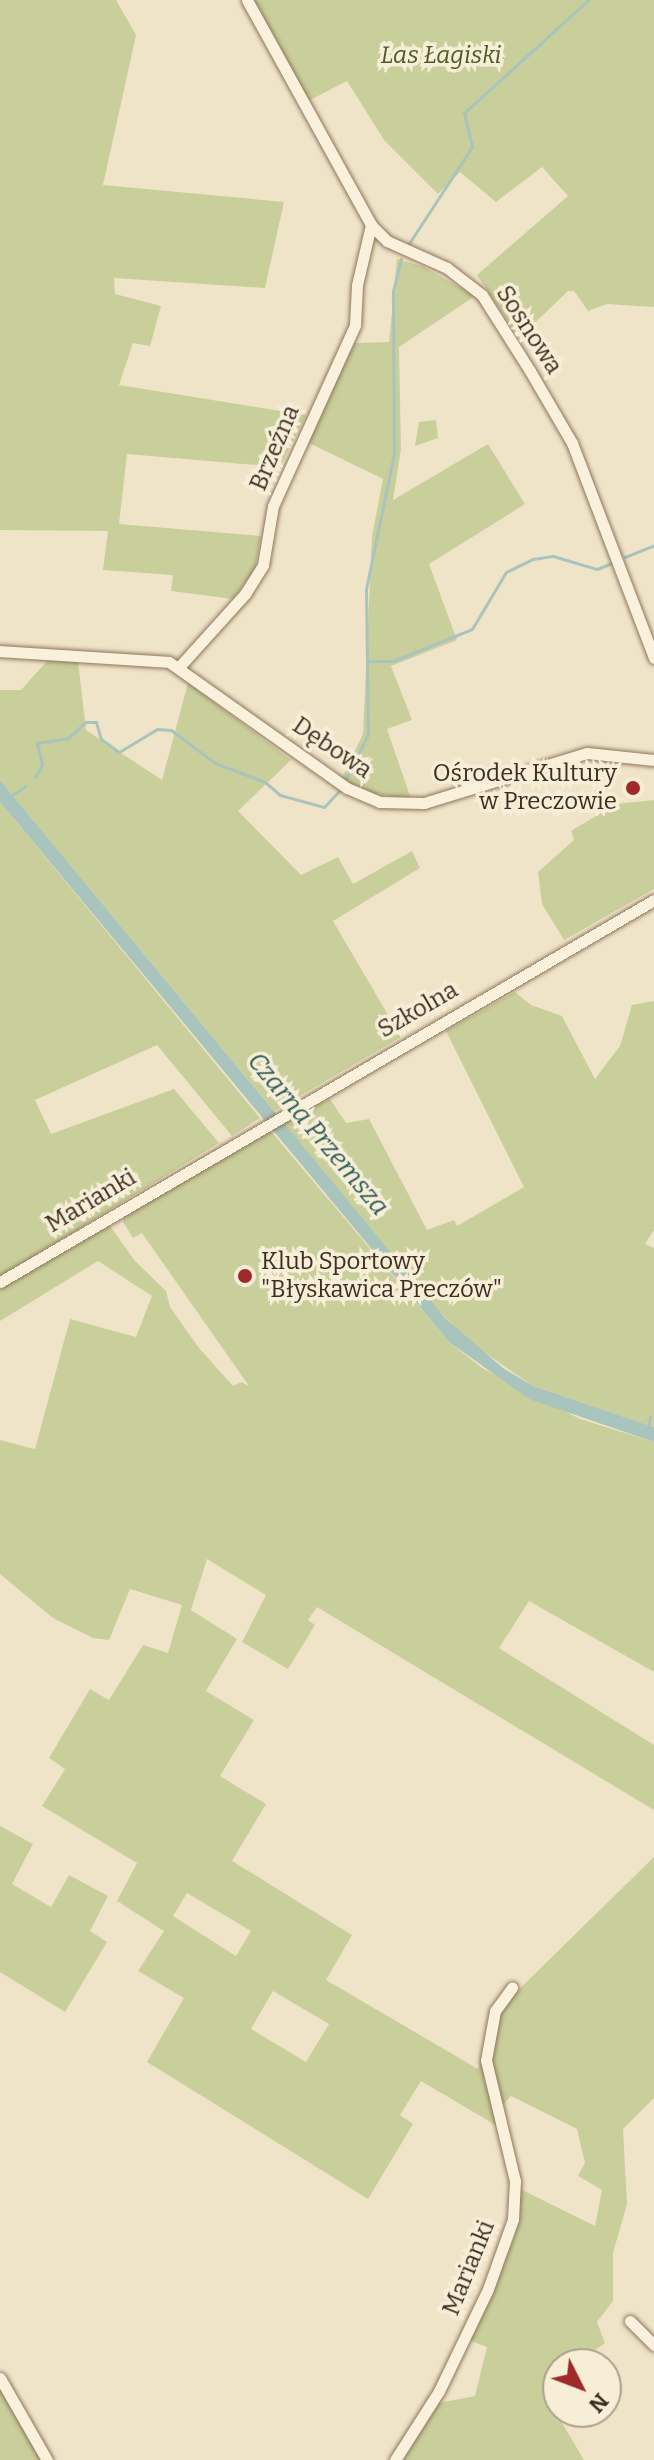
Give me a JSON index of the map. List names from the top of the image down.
{
  "streets": {
    "street": [
      "Sosnowa",
      "Brzeźna",
      "Dębowa",
      "Szkolna",
      "Marianki"
    ]
  },
  "crossings": [
    ["Sosnowa", "Brzeźna"],
    ["Brzeźna", "Dębowa"],
    ["Szkolna", "Marianki"]
  ],
  "water": ["Czarna Przemsza"],
  "parks": ["Las Łagiski"],
  "places": ["Ośrodek Kultury w Preczowie", "Klub Sportowy \"Błyskawica Preczów\""],
  "north": "bottom right"
}
